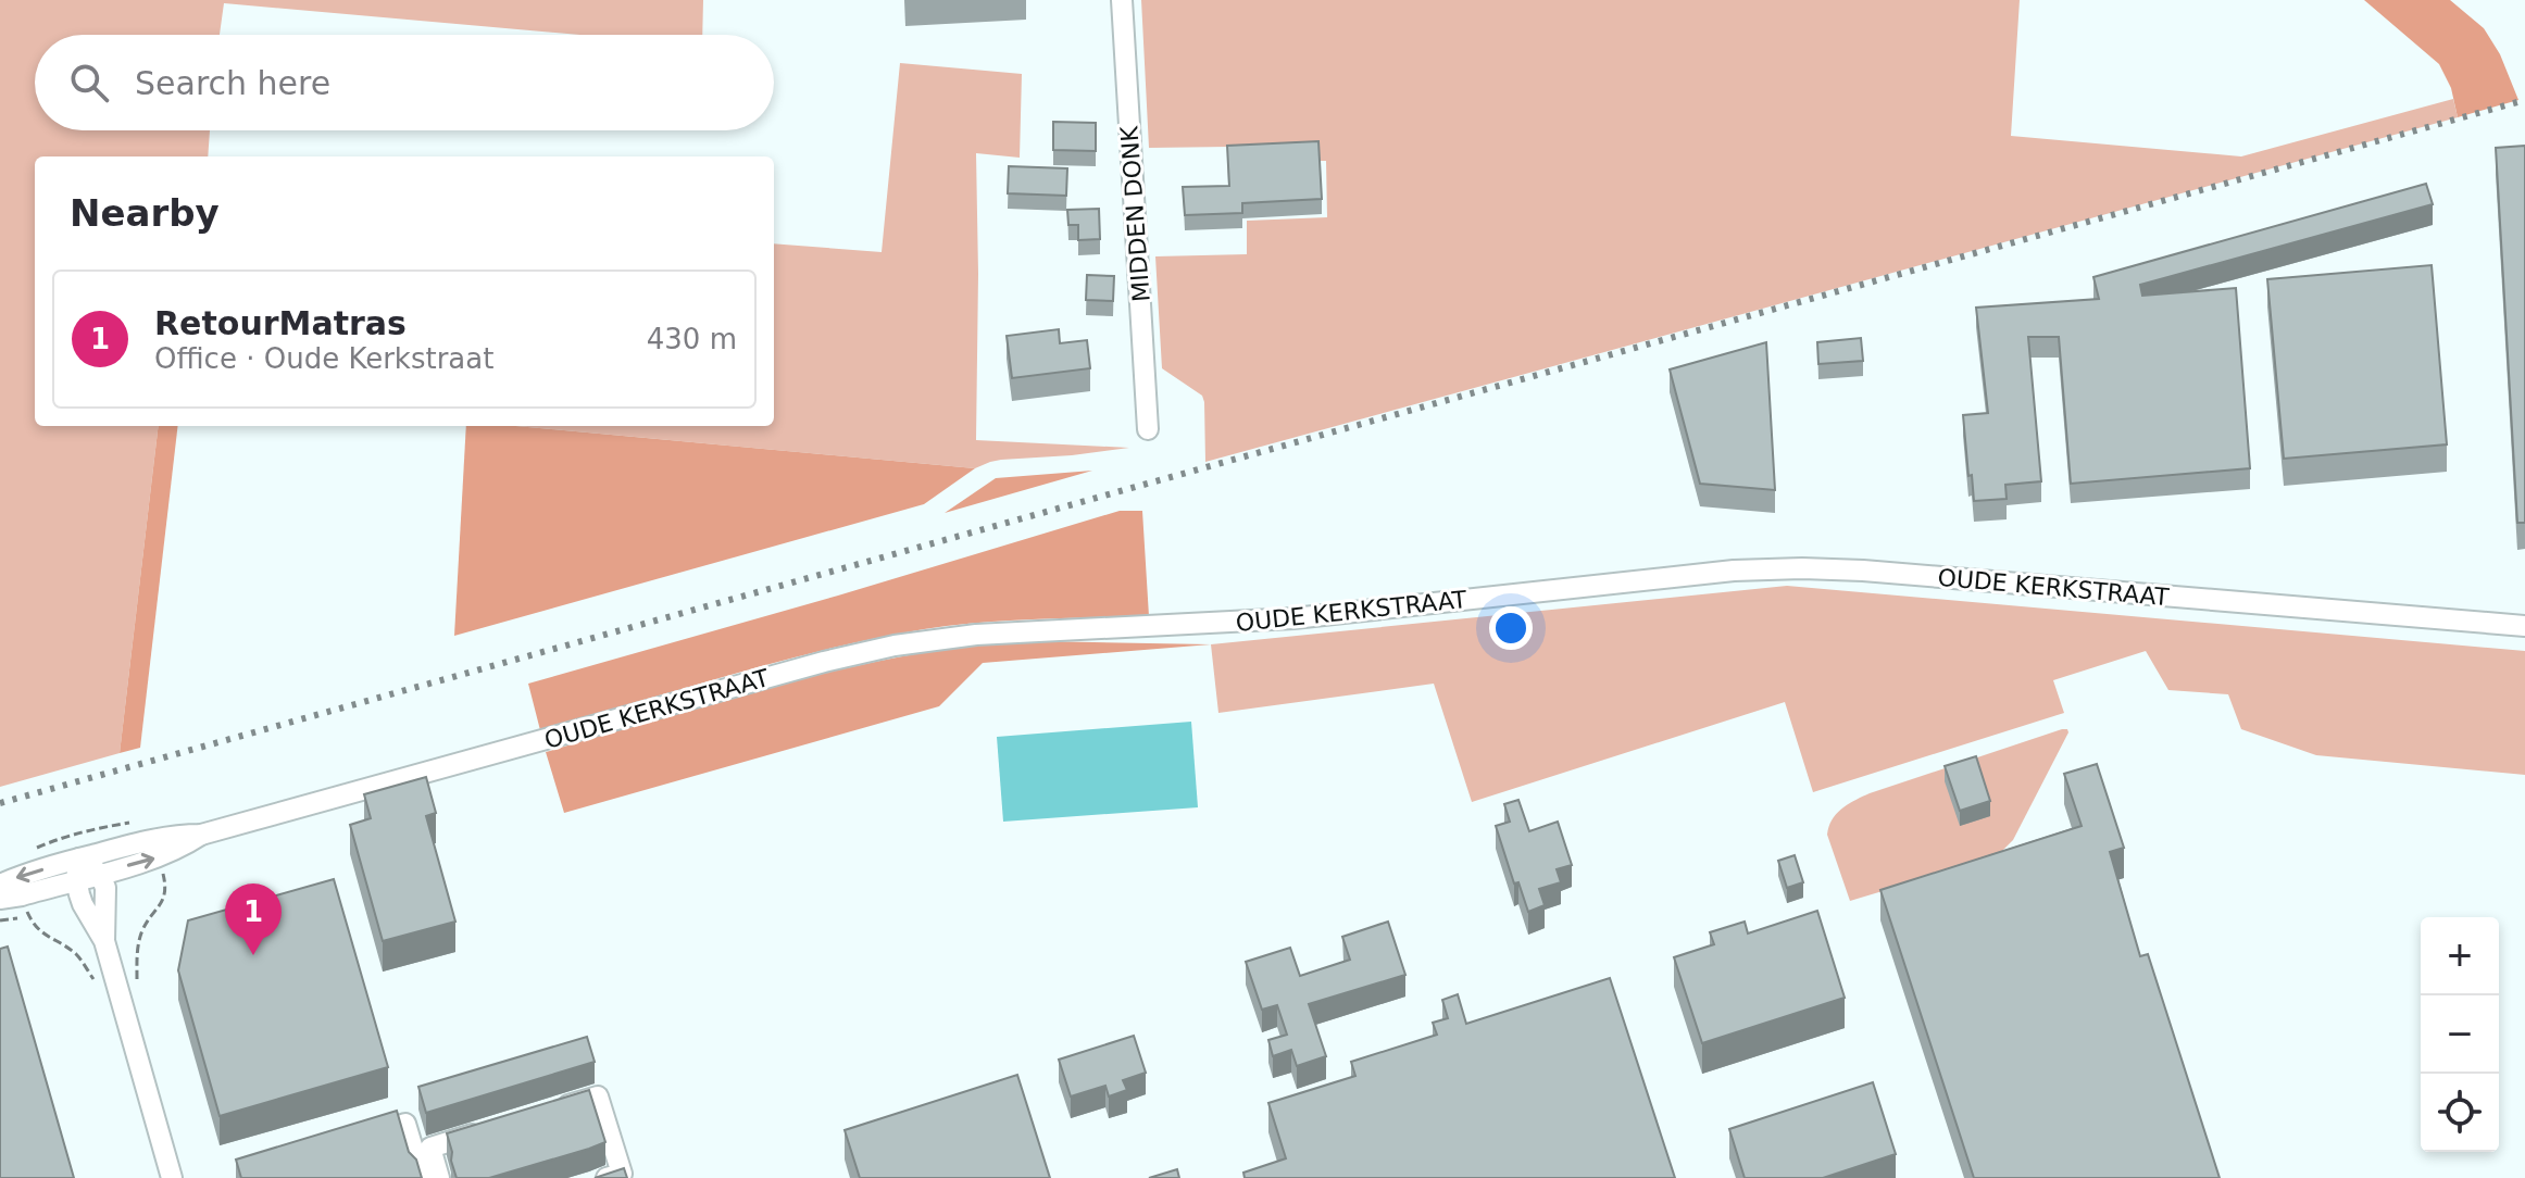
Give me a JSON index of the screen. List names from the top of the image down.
{
  "streets": {
    "street": ["MIDDEN DONK", "OUDE KERKSTRAAT"]
  },
  "page": {
    "search": "Search here",
    "heading": "Nearby",
    "list": [
      {
        "mark": "1",
        "name": "RetourMatras",
        "note": "Office · Oude Kerkstraat",
        "value": "430 m"
      }
    ],
    "pins": "1",
    "map_buttons": ["+", "−"]
  }
}
